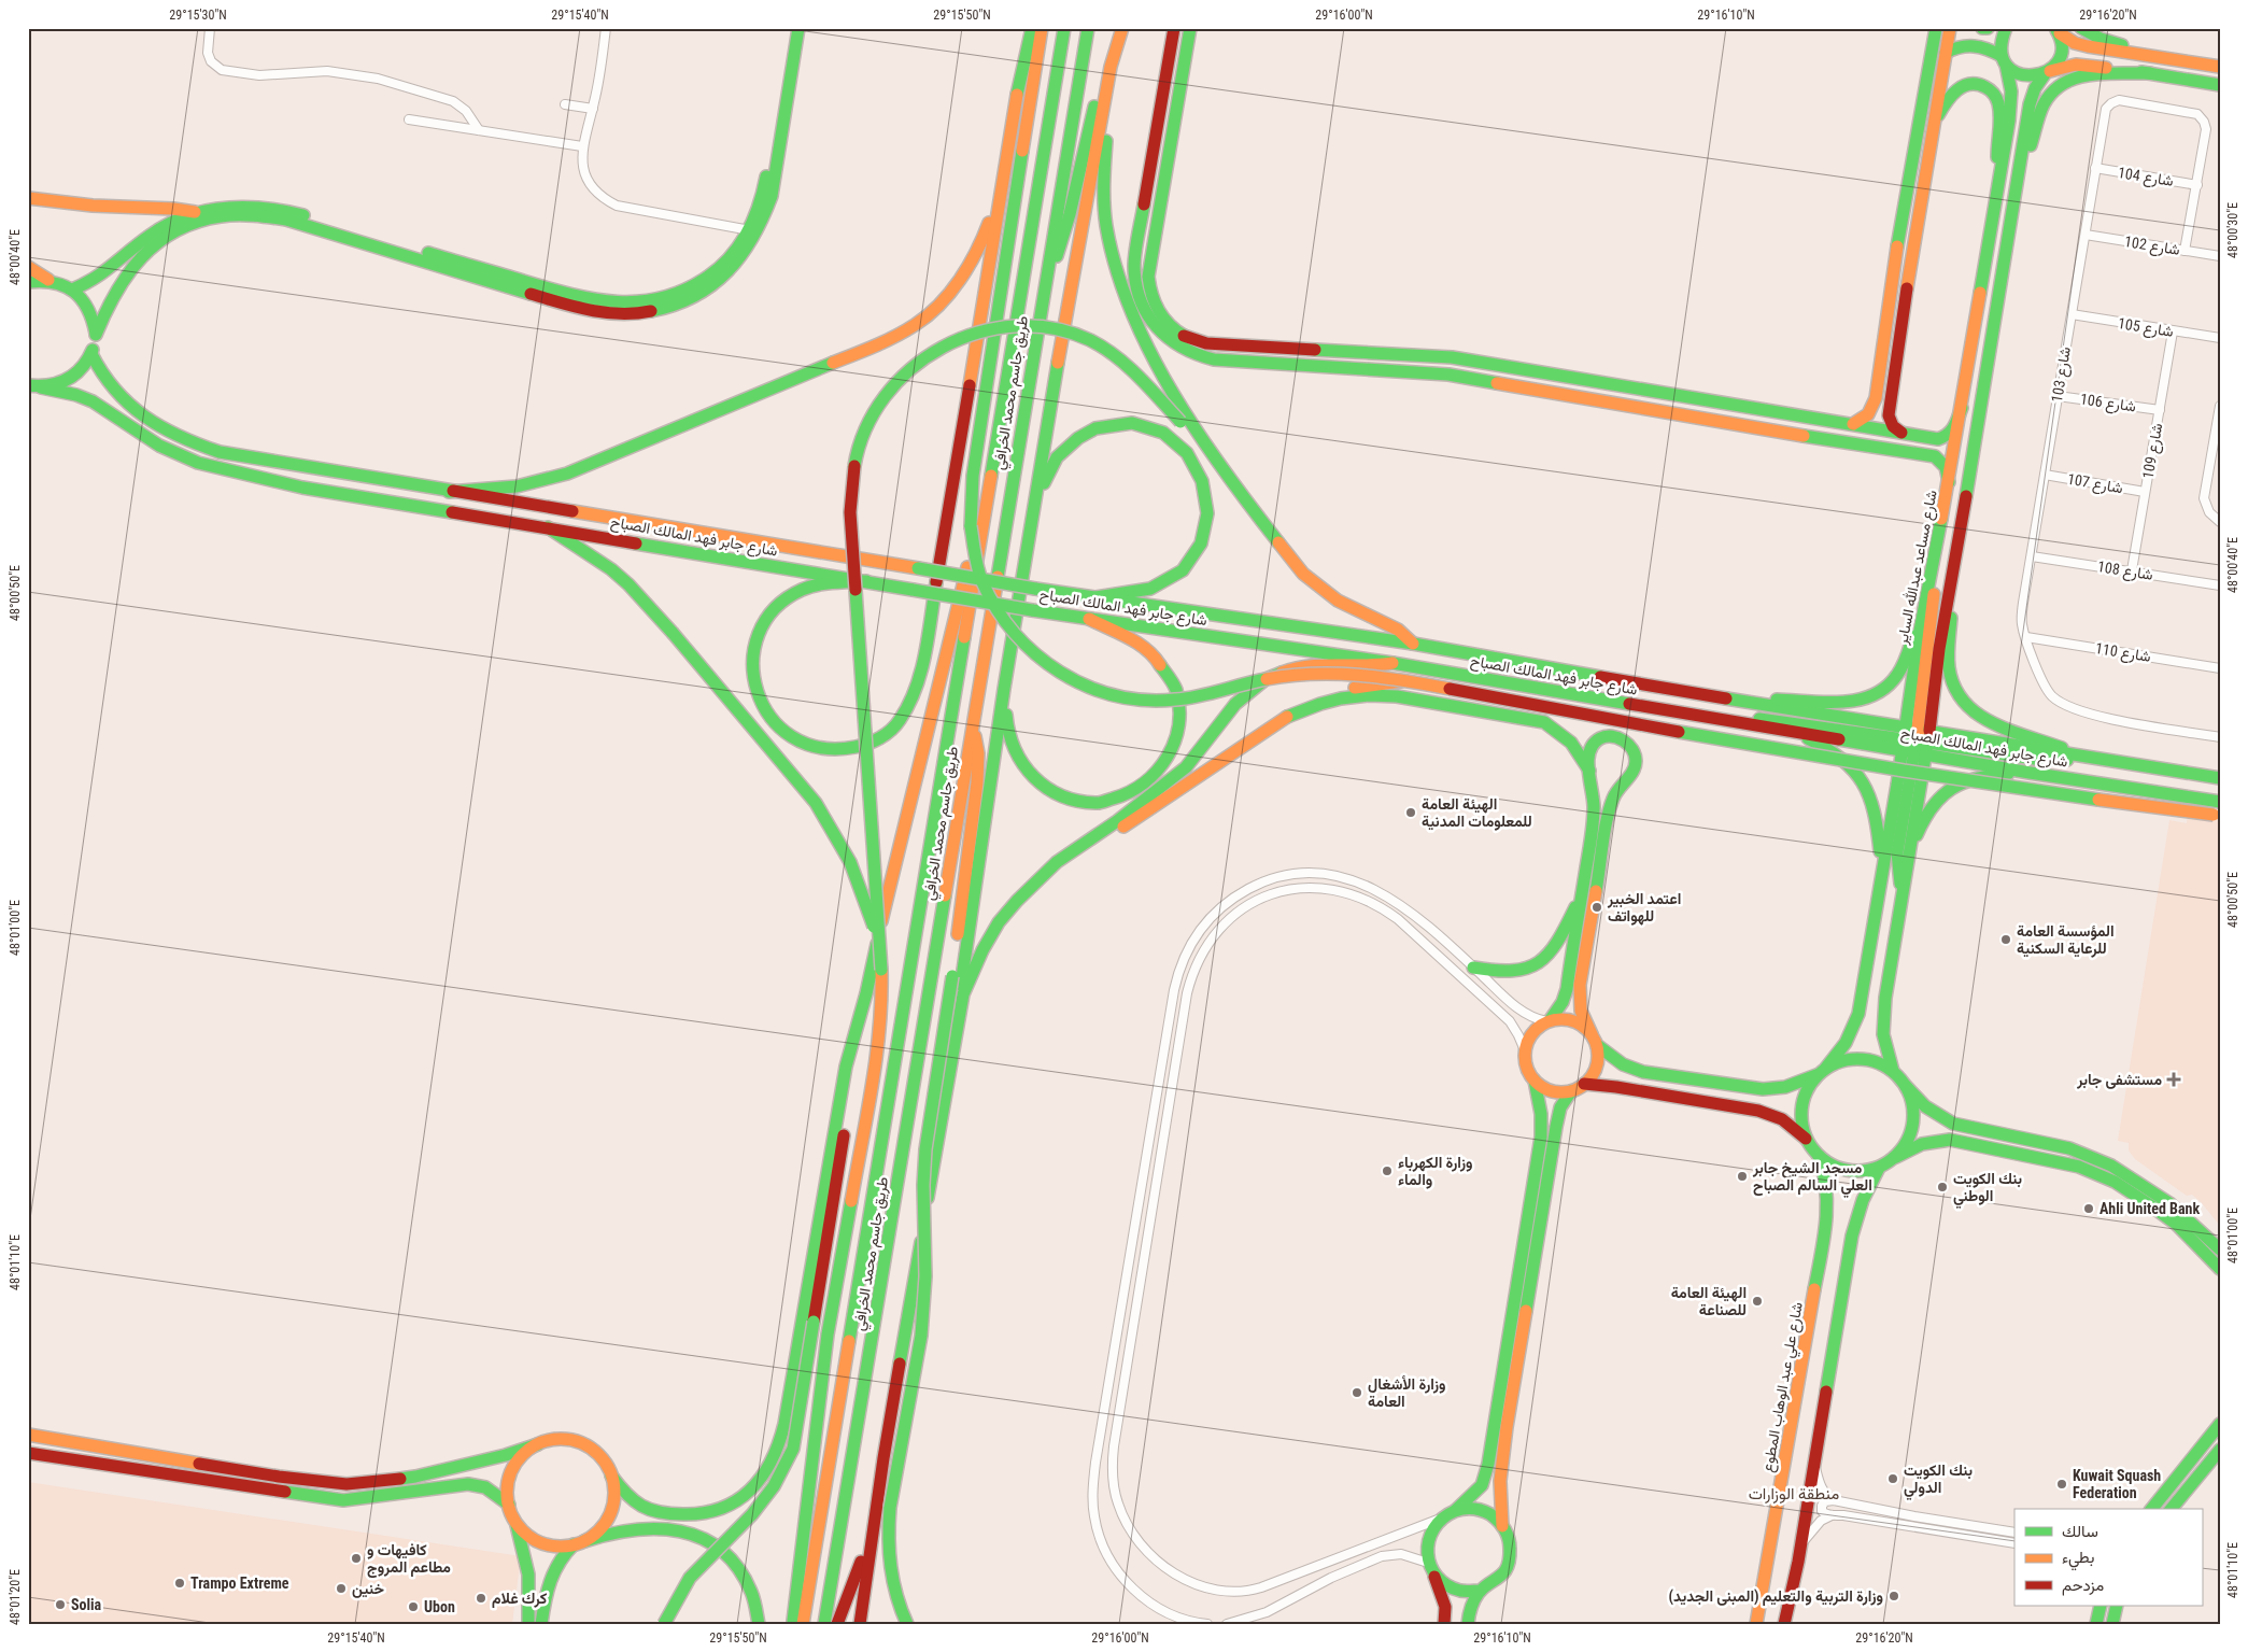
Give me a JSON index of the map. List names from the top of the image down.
{
  "streets": {
    "main road": [
      "طريق جاسم محمد الخرافي",
      "شارع جابر فهد المالك الصباح",
      "شارع مساعد عبدالله الساير",
      "شارع علي عبد الوهاب المطوع"
    ],
    "street": [
      "شارع 104",
      "شارع 102",
      "شارع 105",
      "شارع 103",
      "شارع 106",
      "شارع 109",
      "شارع 107",
      "شارع 108",
      "شارع 110"
    ]
  },
  "crossings": [
    ["شارع 104", "شارع 103"],
    ["شارع 102", "شارع 103"],
    ["شارع 105", "شارع 103"],
    ["شارع 105", "شارع 109"],
    ["شارع 103", "شارع 106"],
    ["شارع 103", "شارع 107"],
    ["شارع 103", "شارع 108"],
    ["شارع 103", "شارع 110"],
    ["شارع 106", "شارع 109"],
    ["شارع 109", "شارع 107"],
    ["شارع 109", "شارع 108"],
    ["شارع جابر فهد المالك الصباح", "شارع مساعد عبدالله الساير"],
    ["شارع مساعد عبدالله الساير", "شارع علي عبد الوهاب المطوع"]
  ],
  "districts": ["منطقة الوزارات"],
  "places": {
    "other": [
      "الهيئة العامة للمعلومات المدنية",
      "اعتمد الخبير للهواتف",
      "المؤسسة العامة للرعاية السكنية",
      "وزارة الكهرباء والماء",
      "مسجد الشيخ جابر العلي السالم الصباح",
      "بنك الكويت الوطني",
      "Ahli United Bank",
      "الهيئة العامة للصناعة",
      "وزارة الأشغال العامة",
      "بنك الكويت الدولي",
      "Kuwait Squash Federation",
      "كافيهات و مطاعم المروج",
      "Trampo Extreme",
      "خنين",
      "وزارة التربية والتعليم (المبنى الجديد)",
      "كرك غلام",
      "Solia",
      "Ubon"
    ],
    "health": ["مستشفى جابر"]
  },
  "legend": ["سالك", "بطيء", "مزدحم"],
  "coordinates": [
    "29°15'30\"N",
    "29°15'40\"N",
    "29°15'50\"N",
    "29°16'00\"N",
    "29°16'10\"N",
    "29°16'20\"N",
    "48°00'30\"E",
    "48°00'40\"E",
    "48°00'50\"E",
    "48°01'00\"E",
    "48°01'10\"E",
    "48°01'20\"E"
  ]
}
